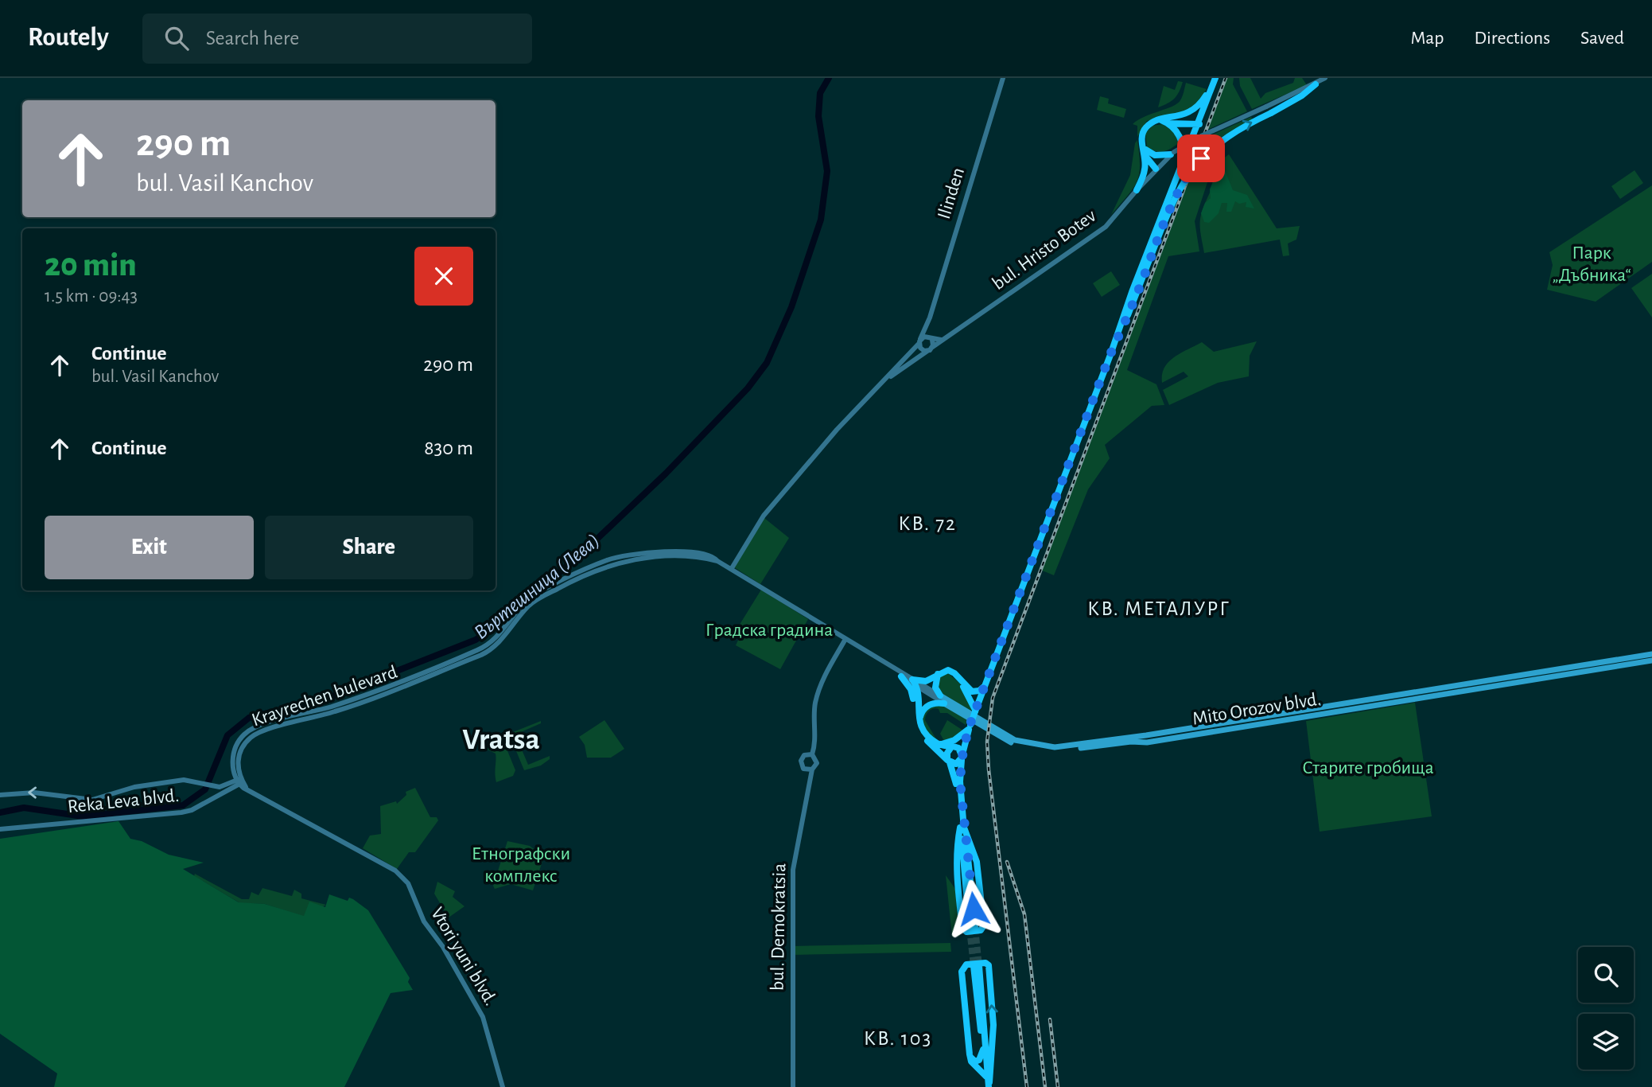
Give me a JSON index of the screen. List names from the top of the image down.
{
  "streets": {
    "main road": ["Mito Orozov blvd."],
    "street": [
      "Ilinden",
      "bul. Hristo Botev",
      "Krayrechen bulevard",
      "Reka Leva blvd.",
      "bul. Demokratsia",
      "Vtori yuni blvd."
    ]
  },
  "crossings": [
    ["Ilinden", "bul. Hristo Botev"],
    ["bul. Hristo Botev", "Krayrechen bulevard"],
    ["bul. Hristo Botev", "Mito Orozov blvd."],
    ["Krayrechen bulevard", "Mito Orozov blvd."],
    ["Krayrechen bulevard", "Reka Leva blvd."],
    ["Krayrechen bulevard", "Vtori yuni blvd."],
    ["Reka Leva blvd.", "Vtori yuni blvd."]
  ],
  "districts": [
    "КВ. 72",
    "КВ. МЕТАЛУРГ",
    "Vratsa",
    "КВ. 103"
  ],
  "water": ["Въртешница (Лева)"],
  "parks": [
    "Парк „Дъбника“",
    "Градска градина",
    "Старите гробища",
    "Етнографски комплекс"
  ],
  "page": {
    "header": "Routely",
    "search": "Search here",
    "nav": ["Map", "Directions", "Saved"],
    "turn": ["290 m", "bul. Vasil Kanchov"],
    "heading": ["20 min", "1.5 km · 09:43"],
    "list": [
      {
        "name": "Continue",
        "note": "bul. Vasil Kanchov",
        "value": "290 m"
      },
      {
        "name": "Continue",
        "value": "830 m"
      }
    ],
    "buttons": ["Exit", "Share"]
  }
}
